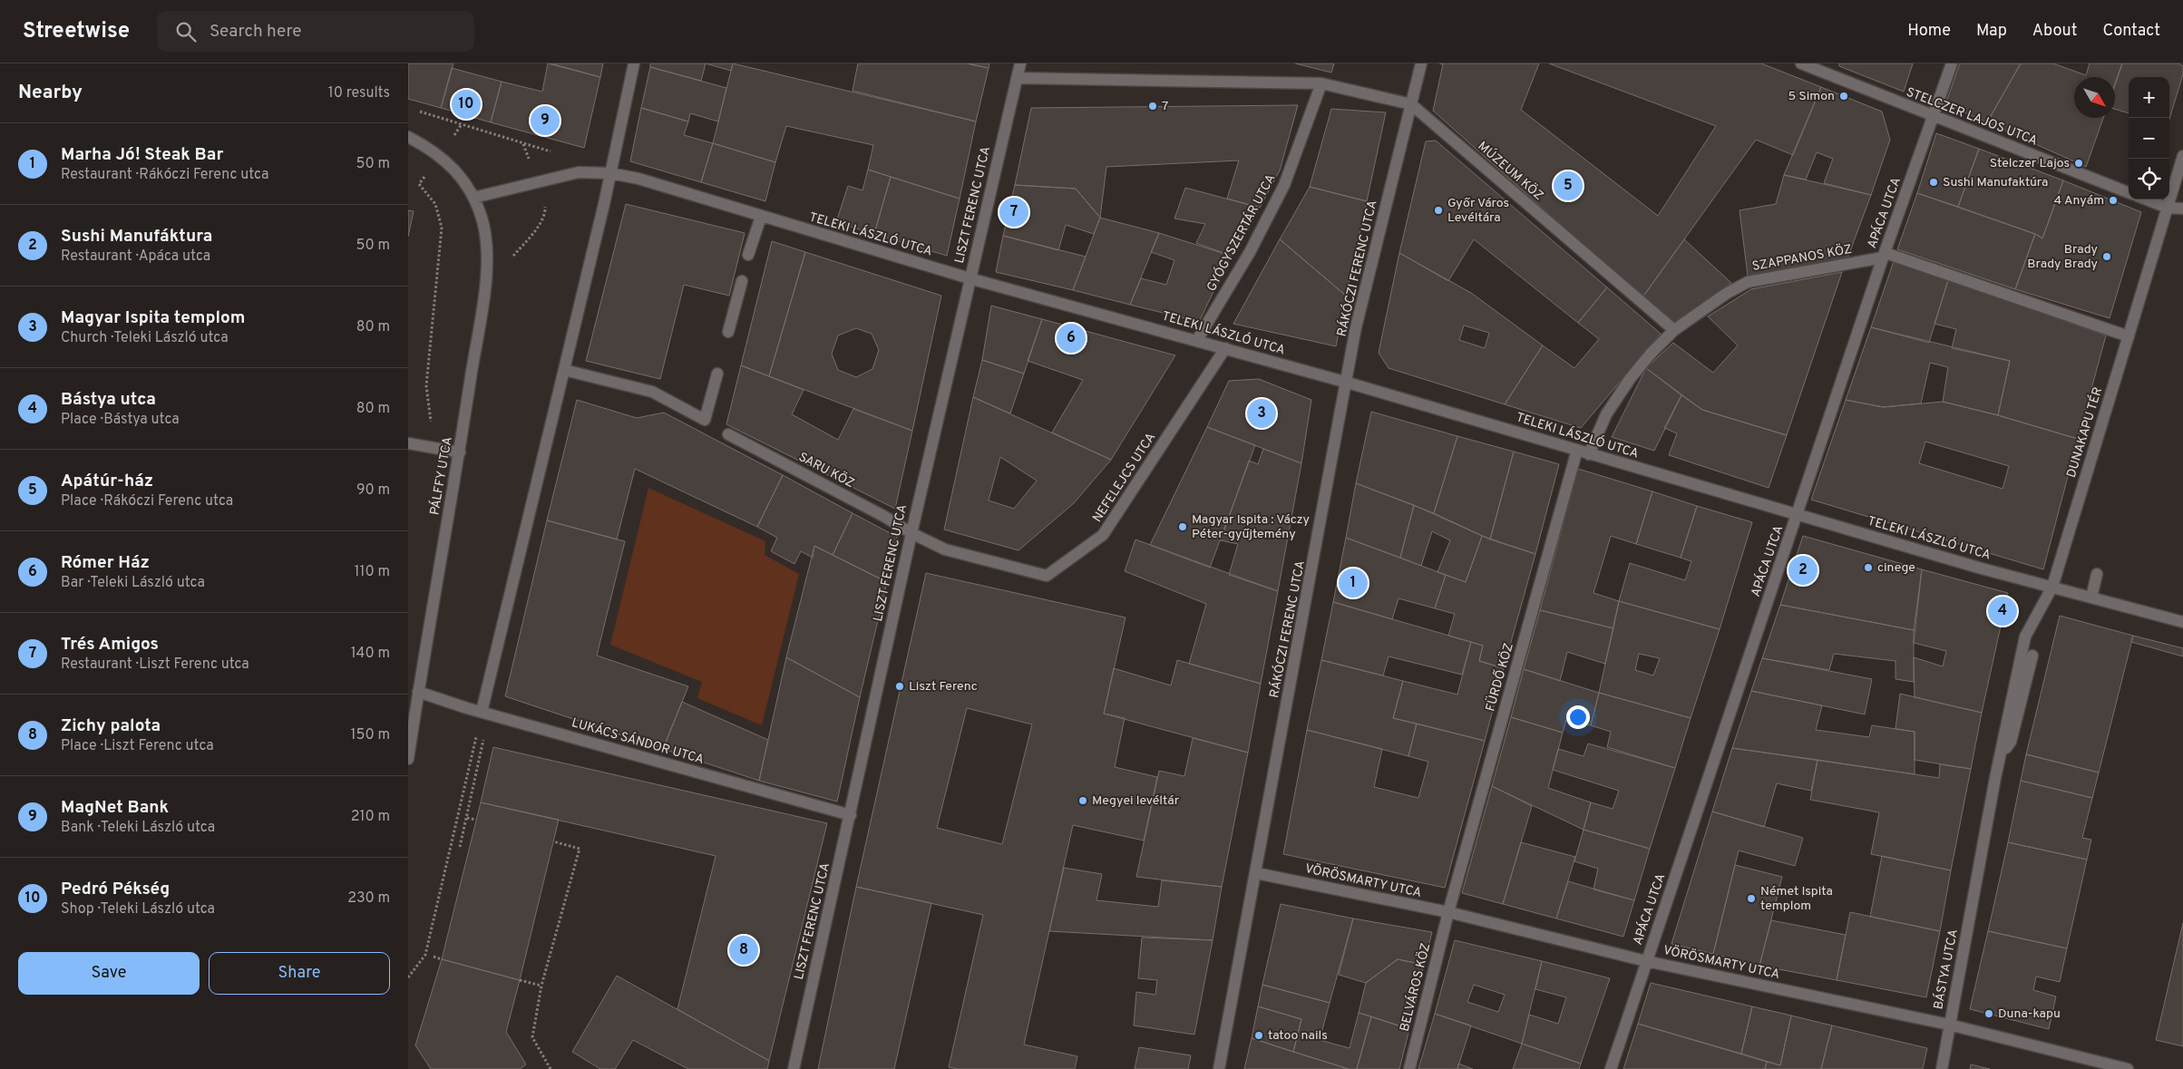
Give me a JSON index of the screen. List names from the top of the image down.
{
  "streets": {
    "street": [
      "STELCZER LAJOS UTCA",
      "MÚZEUM KÖZ",
      "LISZT FERENC UTCA",
      "APÁCA UTCA",
      "GYÓGYSZERTÁR UTCA",
      "TELEKI LÁSZLÓ UTCA",
      "SZAPPANOS KÖZ",
      "RÁKÓCZI FERENC UTCA",
      "DUNAKAPU TÉR",
      "SARU KÖZ",
      "PÁLFFY UTCA",
      "NEFELEJCS UTCA",
      "FÜRDŐ KÖZ",
      "LUKÁCS SÁNDOR UTCA",
      "VÖRÖSMARTY UTCA",
      "BÁSTYA UTCA",
      "BELVÁROS KÖZ"
    ]
  },
  "crossings": [
    ["STELCZER LAJOS UTCA", "APÁCA UTCA"],
    ["MÚZEUM KÖZ", "SZAPPANOS KÖZ"],
    ["MÚZEUM KÖZ", "RÁKÓCZI FERENC UTCA"],
    ["LISZT FERENC UTCA", "TELEKI LÁSZLÓ UTCA"],
    ["LISZT FERENC UTCA", "SARU KÖZ"],
    ["LISZT FERENC UTCA", "NEFELEJCS UTCA"],
    ["LISZT FERENC UTCA", "LUKÁCS SÁNDOR UTCA"],
    ["APÁCA UTCA", "TELEKI LÁSZLÓ UTCA"],
    ["APÁCA UTCA", "SZAPPANOS KÖZ"],
    ["APÁCA UTCA", "VÖRÖSMARTY UTCA"],
    ["GYÓGYSZERTÁR UTCA", "TELEKI LÁSZLÓ UTCA"],
    ["TELEKI LÁSZLÓ UTCA", "SZAPPANOS KÖZ"],
    ["TELEKI LÁSZLÓ UTCA", "RÁKÓCZI FERENC UTCA"],
    ["TELEKI LÁSZLÓ UTCA", "DUNAKAPU TÉR"],
    ["TELEKI LÁSZLÓ UTCA", "PÁLFFY UTCA"],
    ["TELEKI LÁSZLÓ UTCA", "NEFELEJCS UTCA"],
    ["TELEKI LÁSZLÓ UTCA", "FÜRDŐ KÖZ"],
    ["TELEKI LÁSZLÓ UTCA", "BÁSTYA UTCA"],
    ["SZAPPANOS KÖZ", "DUNAKAPU TÉR"],
    ["SZAPPANOS KÖZ", "FÜRDŐ KÖZ"],
    ["RÁKÓCZI FERENC UTCA", "VÖRÖSMARTY UTCA"],
    ["DUNAKAPU TÉR", "BÁSTYA UTCA"],
    ["SARU KÖZ", "NEFELEJCS UTCA"],
    ["PÁLFFY UTCA", "LUKÁCS SÁNDOR UTCA"],
    ["FÜRDŐ KÖZ", "VÖRÖSMARTY UTCA"],
    ["FÜRDŐ KÖZ", "BELVÁROS KÖZ"],
    ["VÖRÖSMARTY UTCA", "BÁSTYA UTCA"],
    ["VÖRÖSMARTY UTCA", "BELVÁROS KÖZ"]
  ],
  "places": [
    "5 Simon",
    "7",
    "Stelczer Lajos",
    "Sushi Manufaktúra",
    "4 Anyám",
    "Győr Város Levéltára",
    "Brady Brady Brady",
    "Magyar Ispita : Váczy Péter-gyűjtemény",
    "cinege",
    "Liszt Ferenc",
    "Megyei levéltár",
    "Német Ispita templom",
    "Duna-kapu",
    "tatoo nails"
  ],
  "north": "bottom right",
  "page": {
    "header": "Streetwise",
    "search": "Search here",
    "nav": [
      "Home",
      "Map",
      "About",
      "Contact"
    ],
    "heading": ["Nearby", "10 results"],
    "map_buttons": ["+", "−"],
    "pins": [
      "10",
      "9",
      "5",
      "7",
      "6",
      "3",
      "2",
      "1",
      "4",
      "8"
    ],
    "list": [
      {
        "mark": "1",
        "name": "Marha Jó! Steak Bar",
        "note": "Restaurant · Rákóczi Ferenc utca",
        "value": "50 m"
      },
      {
        "mark": "2",
        "name": "Sushi Manufáktura",
        "note": "Restaurant · Apáca utca",
        "value": "50 m"
      },
      {
        "mark": "3",
        "name": "Magyar Ispita templom",
        "note": "Church · Teleki László utca",
        "value": "80 m"
      },
      {
        "mark": "4",
        "name": "Bástya utca",
        "note": "Place · Bástya utca",
        "value": "80 m"
      },
      {
        "mark": "5",
        "name": "Apátúr-ház",
        "note": "Place · Rákóczi Ferenc utca",
        "value": "90 m"
      },
      {
        "mark": "6",
        "name": "Rómer Ház",
        "note": "Bar · Teleki László utca",
        "value": "110 m"
      },
      {
        "mark": "7",
        "name": "Trés Amigos",
        "note": "Restaurant · Liszt Ferenc utca",
        "value": "140 m"
      },
      {
        "mark": "8",
        "name": "Zichy palota",
        "note": "Place · Liszt Ferenc utca",
        "value": "150 m"
      },
      {
        "mark": "9",
        "name": "MagNet Bank",
        "note": "Bank · Teleki László utca",
        "value": "210 m"
      },
      {
        "mark": "10",
        "name": "Pedró Pékség",
        "note": "Shop · Teleki László utca",
        "value": "230 m"
      }
    ],
    "buttons": ["Save", "Share"]
  }
}
